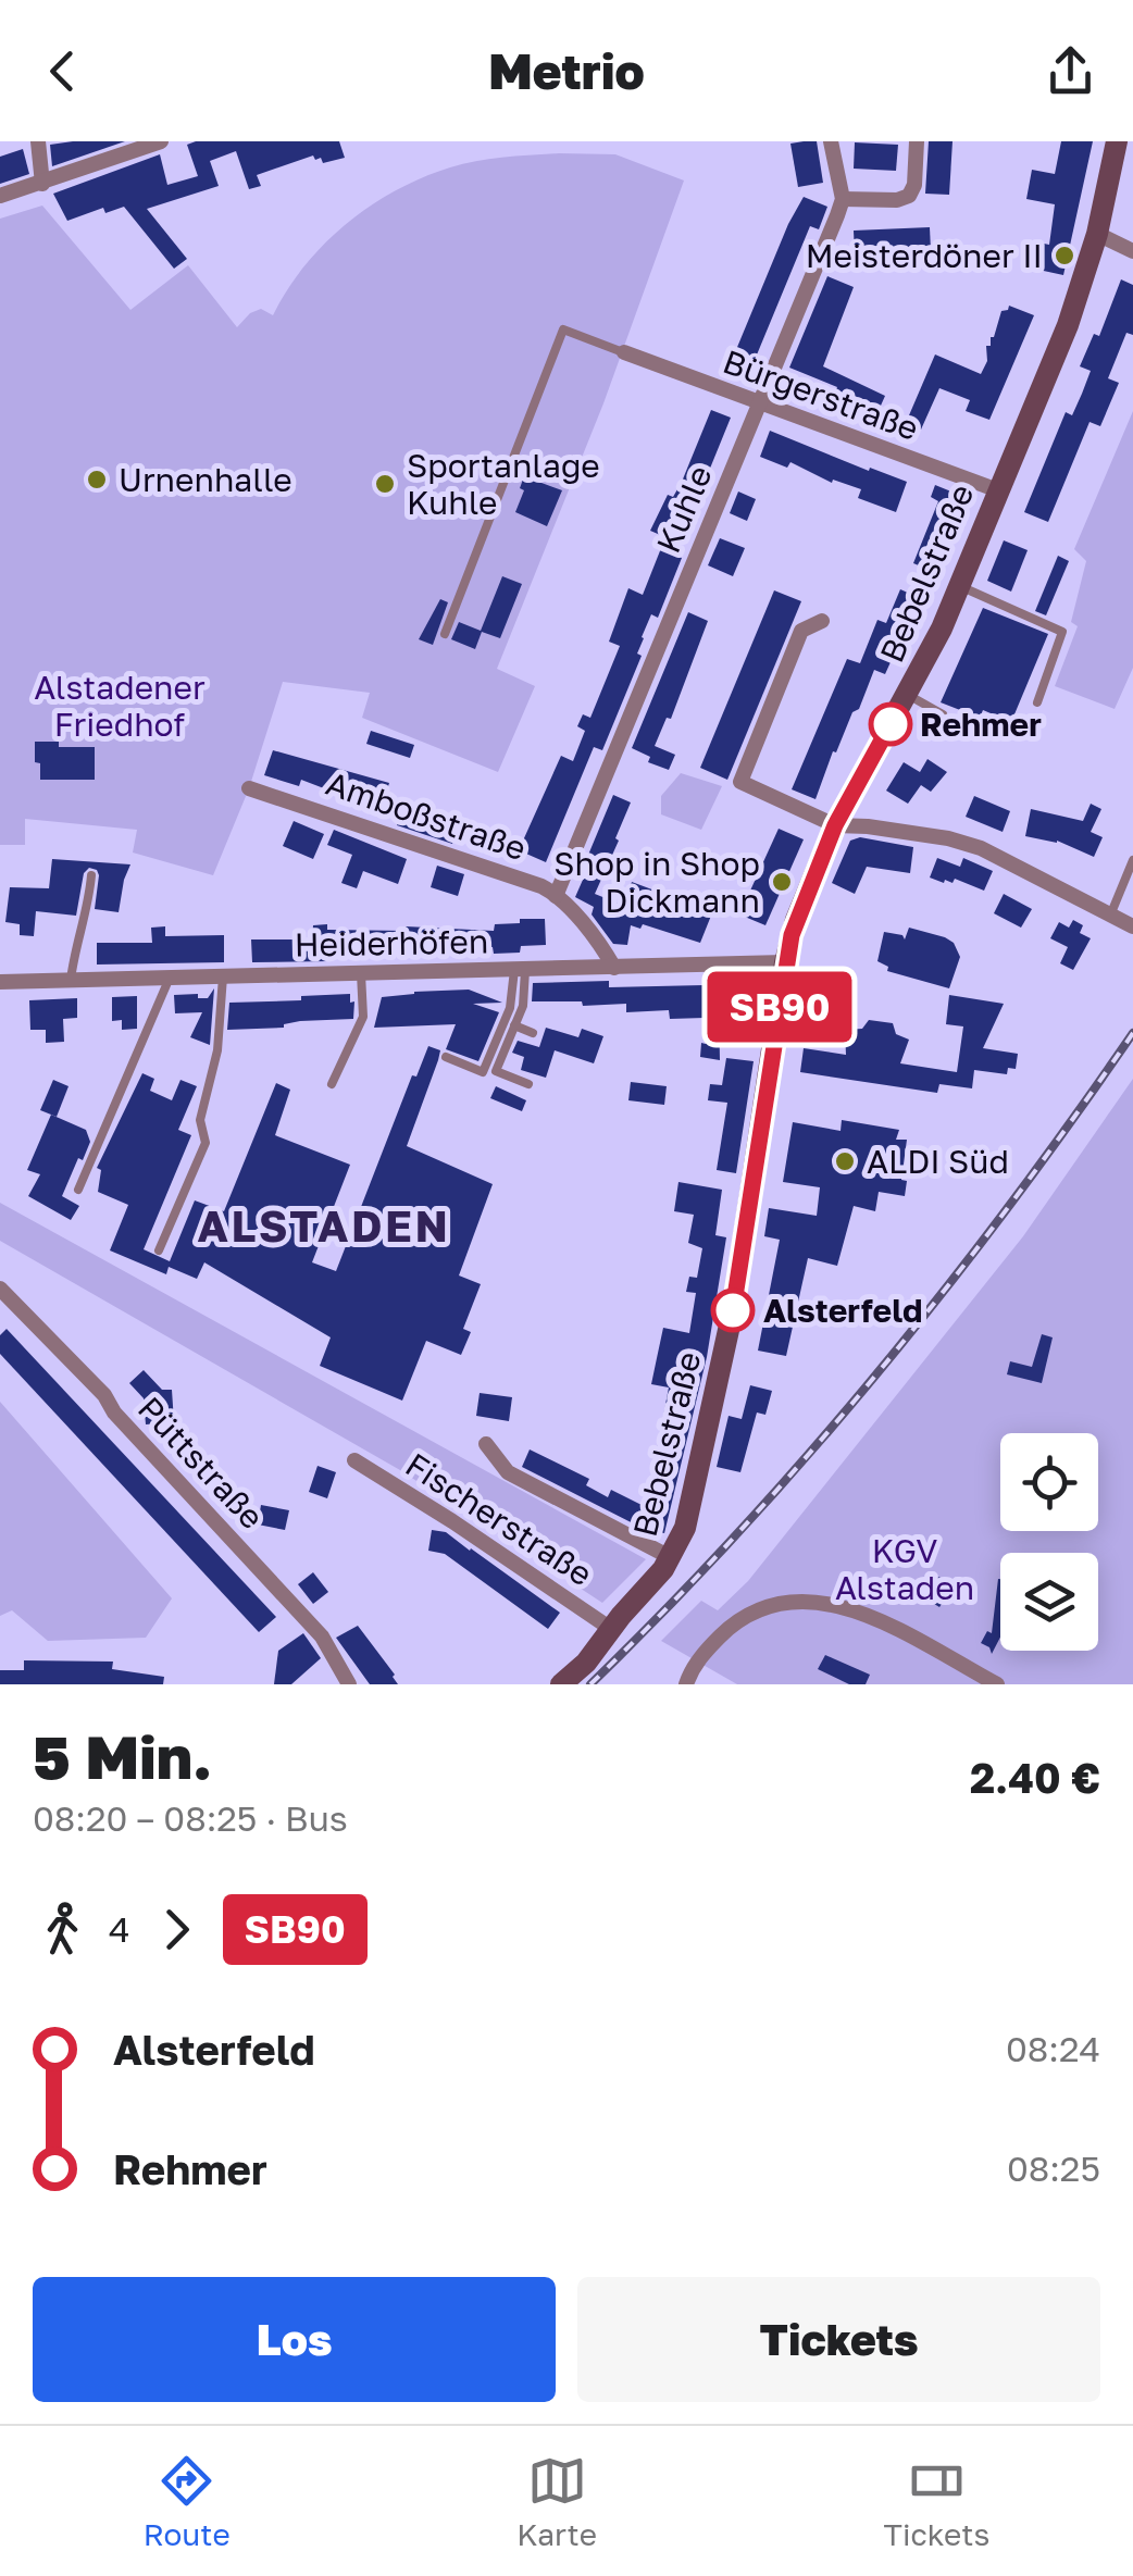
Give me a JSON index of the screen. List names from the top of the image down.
{
  "streets": {
    "street": [
      "Bürgerstraße",
      "Kuhle",
      "Bebelstraße",
      "Amboßstraße",
      "Heiderhöfen",
      "Püttstraße",
      "Fischerstraße"
    ]
  },
  "crossings": [
    ["Bürgerstraße", "Kuhle"],
    ["Bürgerstraße", "Bebelstraße"],
    ["Kuhle", "Amboßstraße"],
    ["Bebelstraße", "Heiderhöfen"],
    ["Bebelstraße", "Fischerstraße"],
    ["Amboßstraße", "Heiderhöfen"]
  ],
  "districts": ["ALSTADEN"],
  "parks": ["Alstadener Friedhof", "KGV Alstaden"],
  "places": [
    "Meisterdöner II",
    "Urnenhalle",
    "Sportanlage Kuhle",
    "Rehmer",
    "Shop in Shop Dickmann",
    "ALDI Süd",
    "Alsterfeld"
  ],
  "lines": ["bus line SB90"],
  "page": {
    "header": "Metrio",
    "on_map": "SB90",
    "heading": ["5 Min.", "08:20 – 08:25 · Bus", "2.40 €"],
    "legs": ["4", "SB90"],
    "list": [
      {
        "name": "Alsterfeld",
        "value": "08:24"
      },
      {
        "name": "Rehmer",
        "value": "08:25"
      }
    ],
    "buttons": ["Los", "Tickets"],
    "tabs": ["Route", "Karte", "Tickets"]
  }
}
